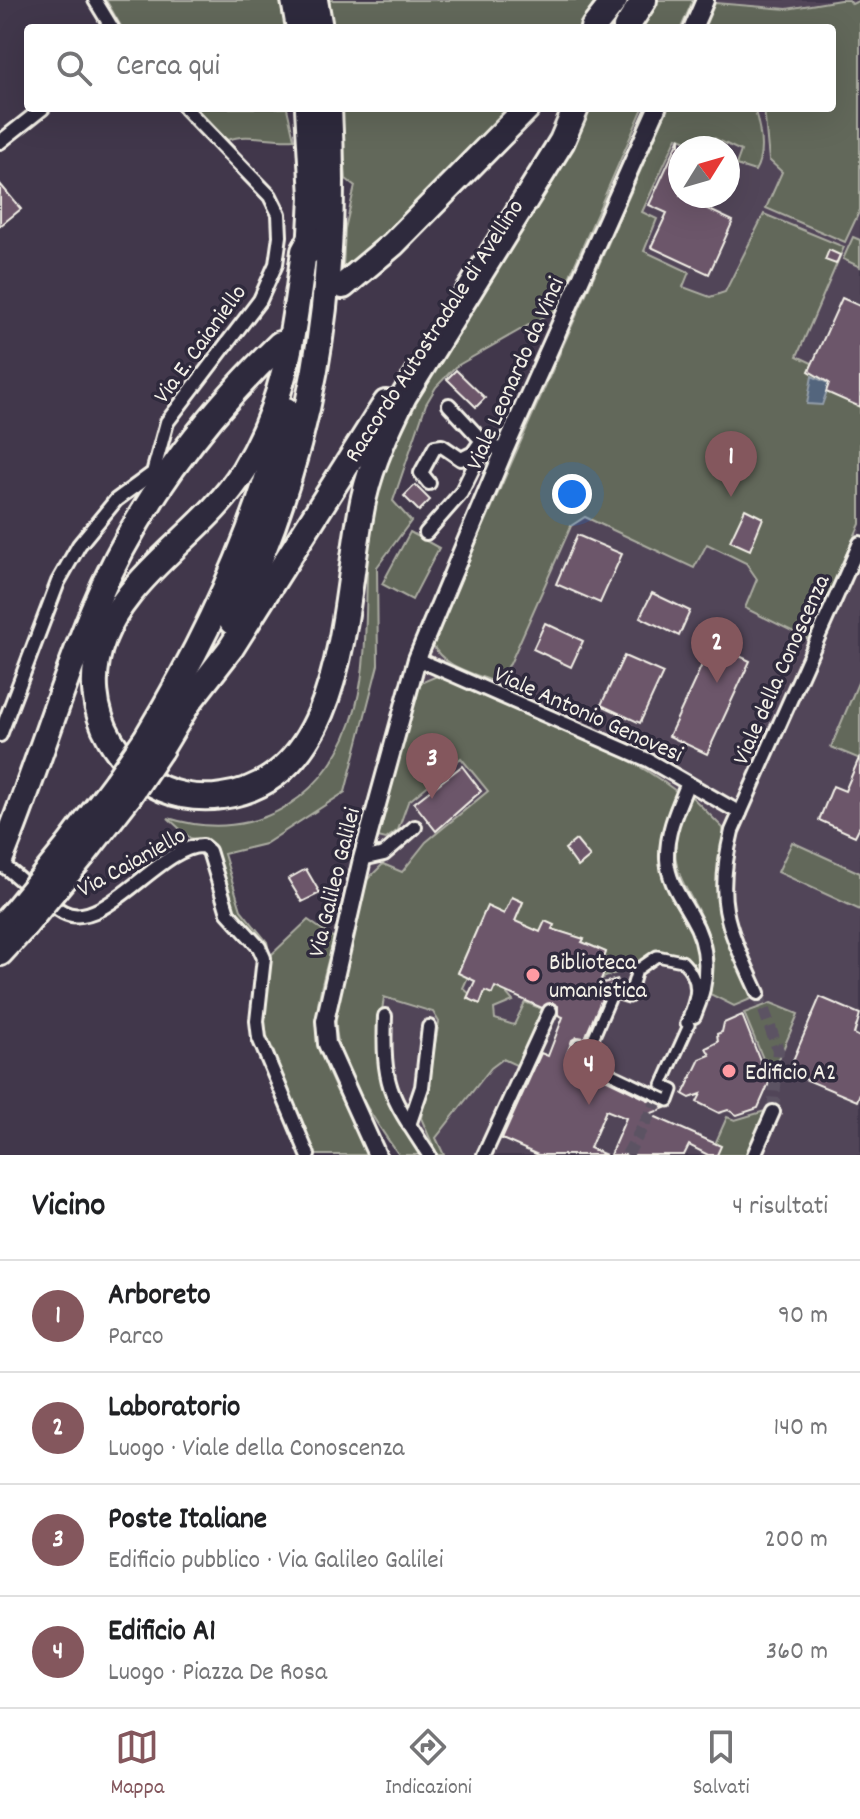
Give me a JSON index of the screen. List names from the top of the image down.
{
  "streets": {
    "highway": ["Raccordo Autostradale di Avellino"],
    "street": [
      "Via E. Caianiello",
      "Viale Leonardo da Vinci",
      "Viale della Conoscenza",
      "Viale Antonio Genovesi",
      "Via Caianiello",
      "Via Galileo Galilei"
    ]
  },
  "crossings": [
    ["Viale Leonardo da Vinci", "Viale Antonio Genovesi"],
    ["Viale Leonardo da Vinci", "Via Galileo Galilei"],
    ["Viale della Conoscenza", "Viale Antonio Genovesi"],
    ["Viale Antonio Genovesi", "Via Galileo Galilei"]
  ],
  "places": ["Biblioteca umanistica", "Edificio A2"],
  "north": "top right",
  "page": {
    "search": "Cerca qui",
    "pins": [
      "1",
      "2",
      "3",
      "4"
    ],
    "heading": ["Vicino", "4 risultati"],
    "list": [
      {
        "mark": "1",
        "name": "Arboreto",
        "note": "Parco",
        "value": "90 m"
      },
      {
        "mark": "2",
        "name": "Laboratorio",
        "note": "Luogo · Viale della Conoscenza",
        "value": "140 m"
      },
      {
        "mark": "3",
        "name": "Poste Italiane",
        "note": "Edificio pubblico · Via Galileo Galilei",
        "value": "200 m"
      },
      {
        "mark": "4",
        "name": "Edificio A1",
        "note": "Luogo · Piazza De Rosa",
        "value": "360 m"
      }
    ],
    "nav": ["Mappa", "Indicazioni", "Salvati"]
  }
}
